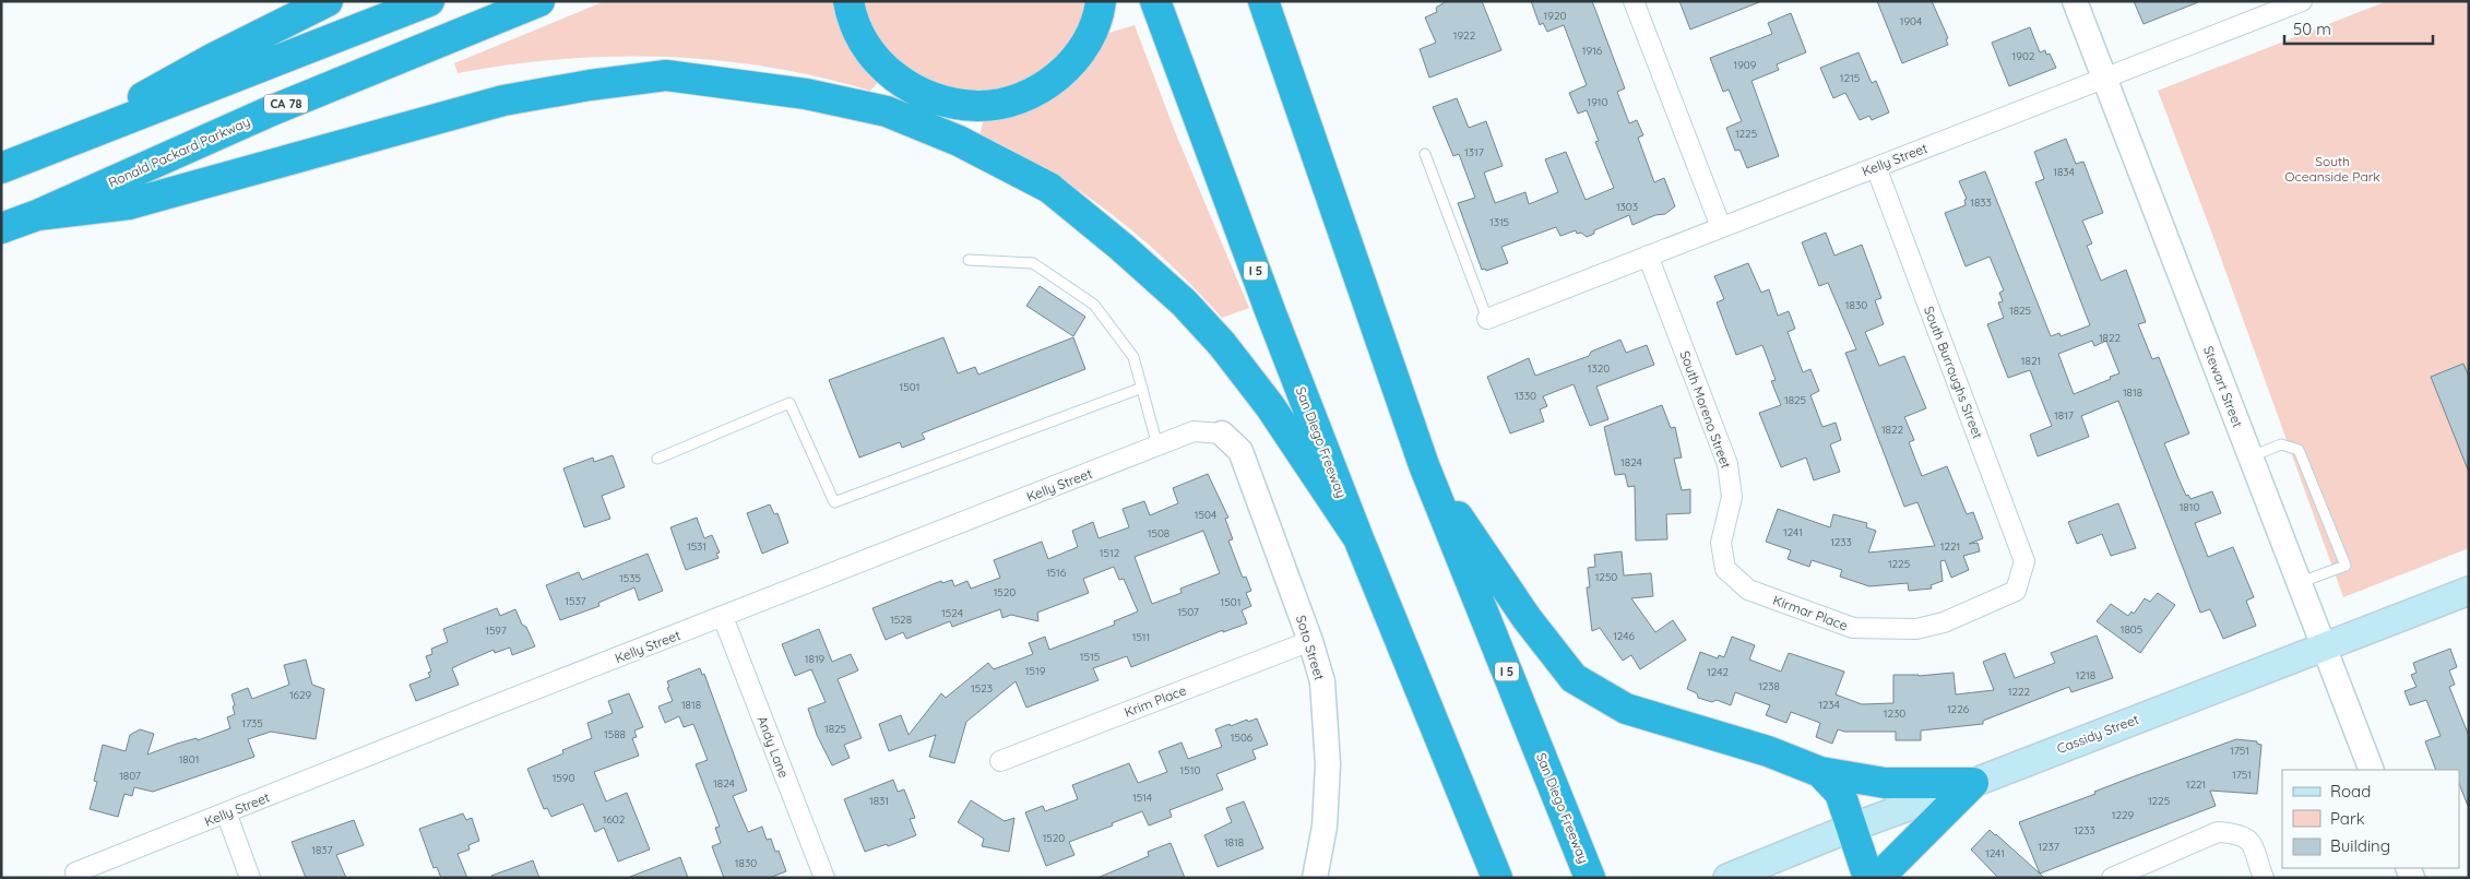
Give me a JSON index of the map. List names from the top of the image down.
{
  "streets": {
    "highway": [
      "CA 78",
      "Ronald Packard Parkway",
      "I 5",
      "San Diego Freeway"
    ],
    "main road": ["Cassidy Street"],
    "street": [
      "Kelly Street",
      "South Burroughs Street",
      "Stewart Street",
      "South Moreno Street",
      "Kirmar Place",
      "Soto Street",
      "Krim Place",
      "Andy Lane"
    ]
  },
  "crossings": [
    ["Kelly Street", "South Burroughs Street"],
    ["Kelly Street", "Stewart Street"],
    ["Kelly Street", "South Moreno Street"],
    ["Kelly Street", "Soto Street"],
    ["Kelly Street", "Andy Lane"],
    ["South Burroughs Street", "Kirmar Place"],
    ["Stewart Street", "Cassidy Street"],
    ["South Moreno Street", "Kirmar Place"],
    ["Soto Street", "Krim Place"]
  ],
  "parks": ["South Oceanside Park"],
  "house_numbers": [
    "1920",
    "1904",
    "1922",
    "1916",
    "1902",
    "1909",
    "1215",
    "1910",
    "1225",
    "1317",
    "1834",
    "1833",
    "1303",
    "1315",
    "1830",
    "1825",
    "1822",
    "1821",
    "1320",
    "1501",
    "1818",
    "1330",
    "1825",
    "1817",
    "1822",
    "1824",
    "1810",
    "1504",
    "1241",
    "1508",
    "1233",
    "1531",
    "1221",
    "1512",
    "1225",
    "1516",
    "1250",
    "1535",
    "1520",
    "1537",
    "1501",
    "1507",
    "1524",
    "1528",
    "1805",
    "1597",
    "1246",
    "1511",
    "1515",
    "1819",
    "1519",
    "1242",
    "1218",
    "1238",
    "1523",
    "1222",
    "1629",
    "1818",
    "1234",
    "1226",
    "1230",
    "1735",
    "1825",
    "1588",
    "1506",
    "1751",
    "1801",
    "1510",
    "1751",
    "1807",
    "1590",
    "1824",
    "1221",
    "1514",
    "1831",
    "1225",
    "1229",
    "1602",
    "1233",
    "1520",
    "1818",
    "1237",
    "1837",
    "1241",
    "1830"
  ],
  "legend": ["Road", "Park", "Building"],
  "scale_bar": "50 m"
}
